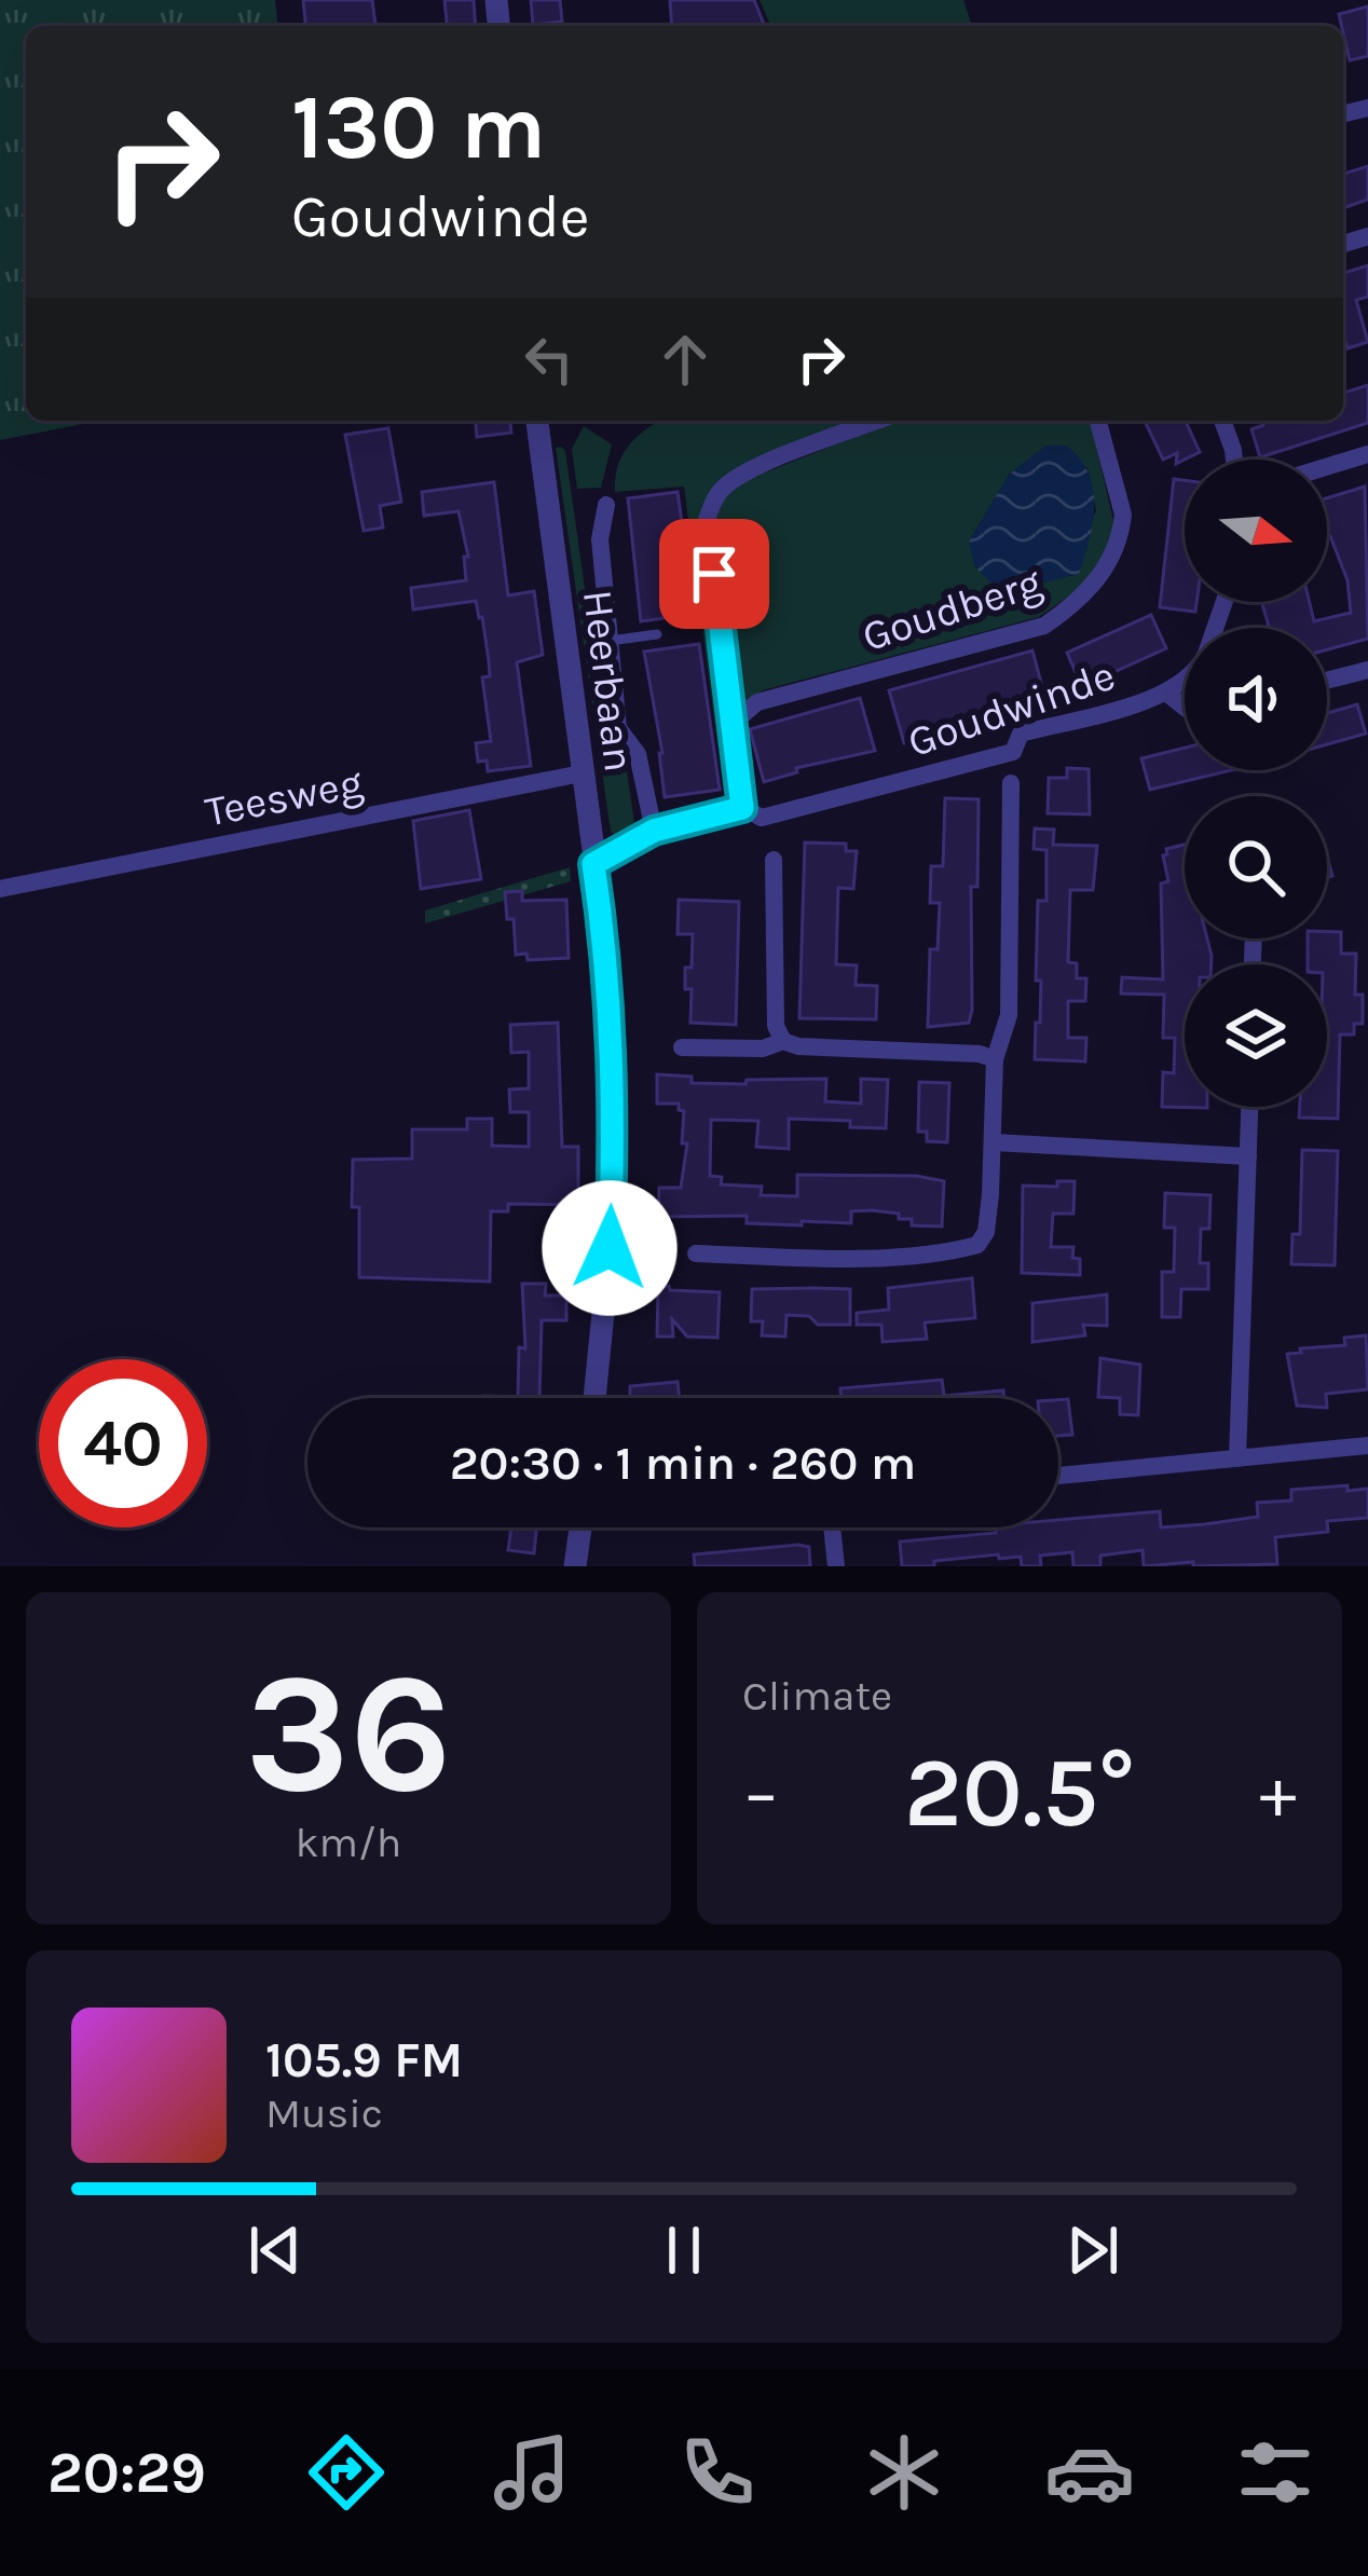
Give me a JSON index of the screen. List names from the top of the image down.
{
  "streets": {
    "street": [
      "Goudberg",
      "Heerbaan",
      "Goudwinde",
      "Teesweg"
    ]
  },
  "crossings": [
    ["Heerbaan", "Goudwinde"],
    ["Heerbaan", "Teesweg"]
  ],
  "north": "right",
  "page": {
    "turn": ["130 m", "Goudwinde"],
    "limit": "40",
    "trip": "20:30 · 1 min · 260 m",
    "tile": [
      ["36", "km/h"],
      "Climate"
    ],
    "heat": ["−", "20.5°", "+"],
    "song": ["105.9 FM", "Music"],
    "tabs": "20:29"
  }
}
